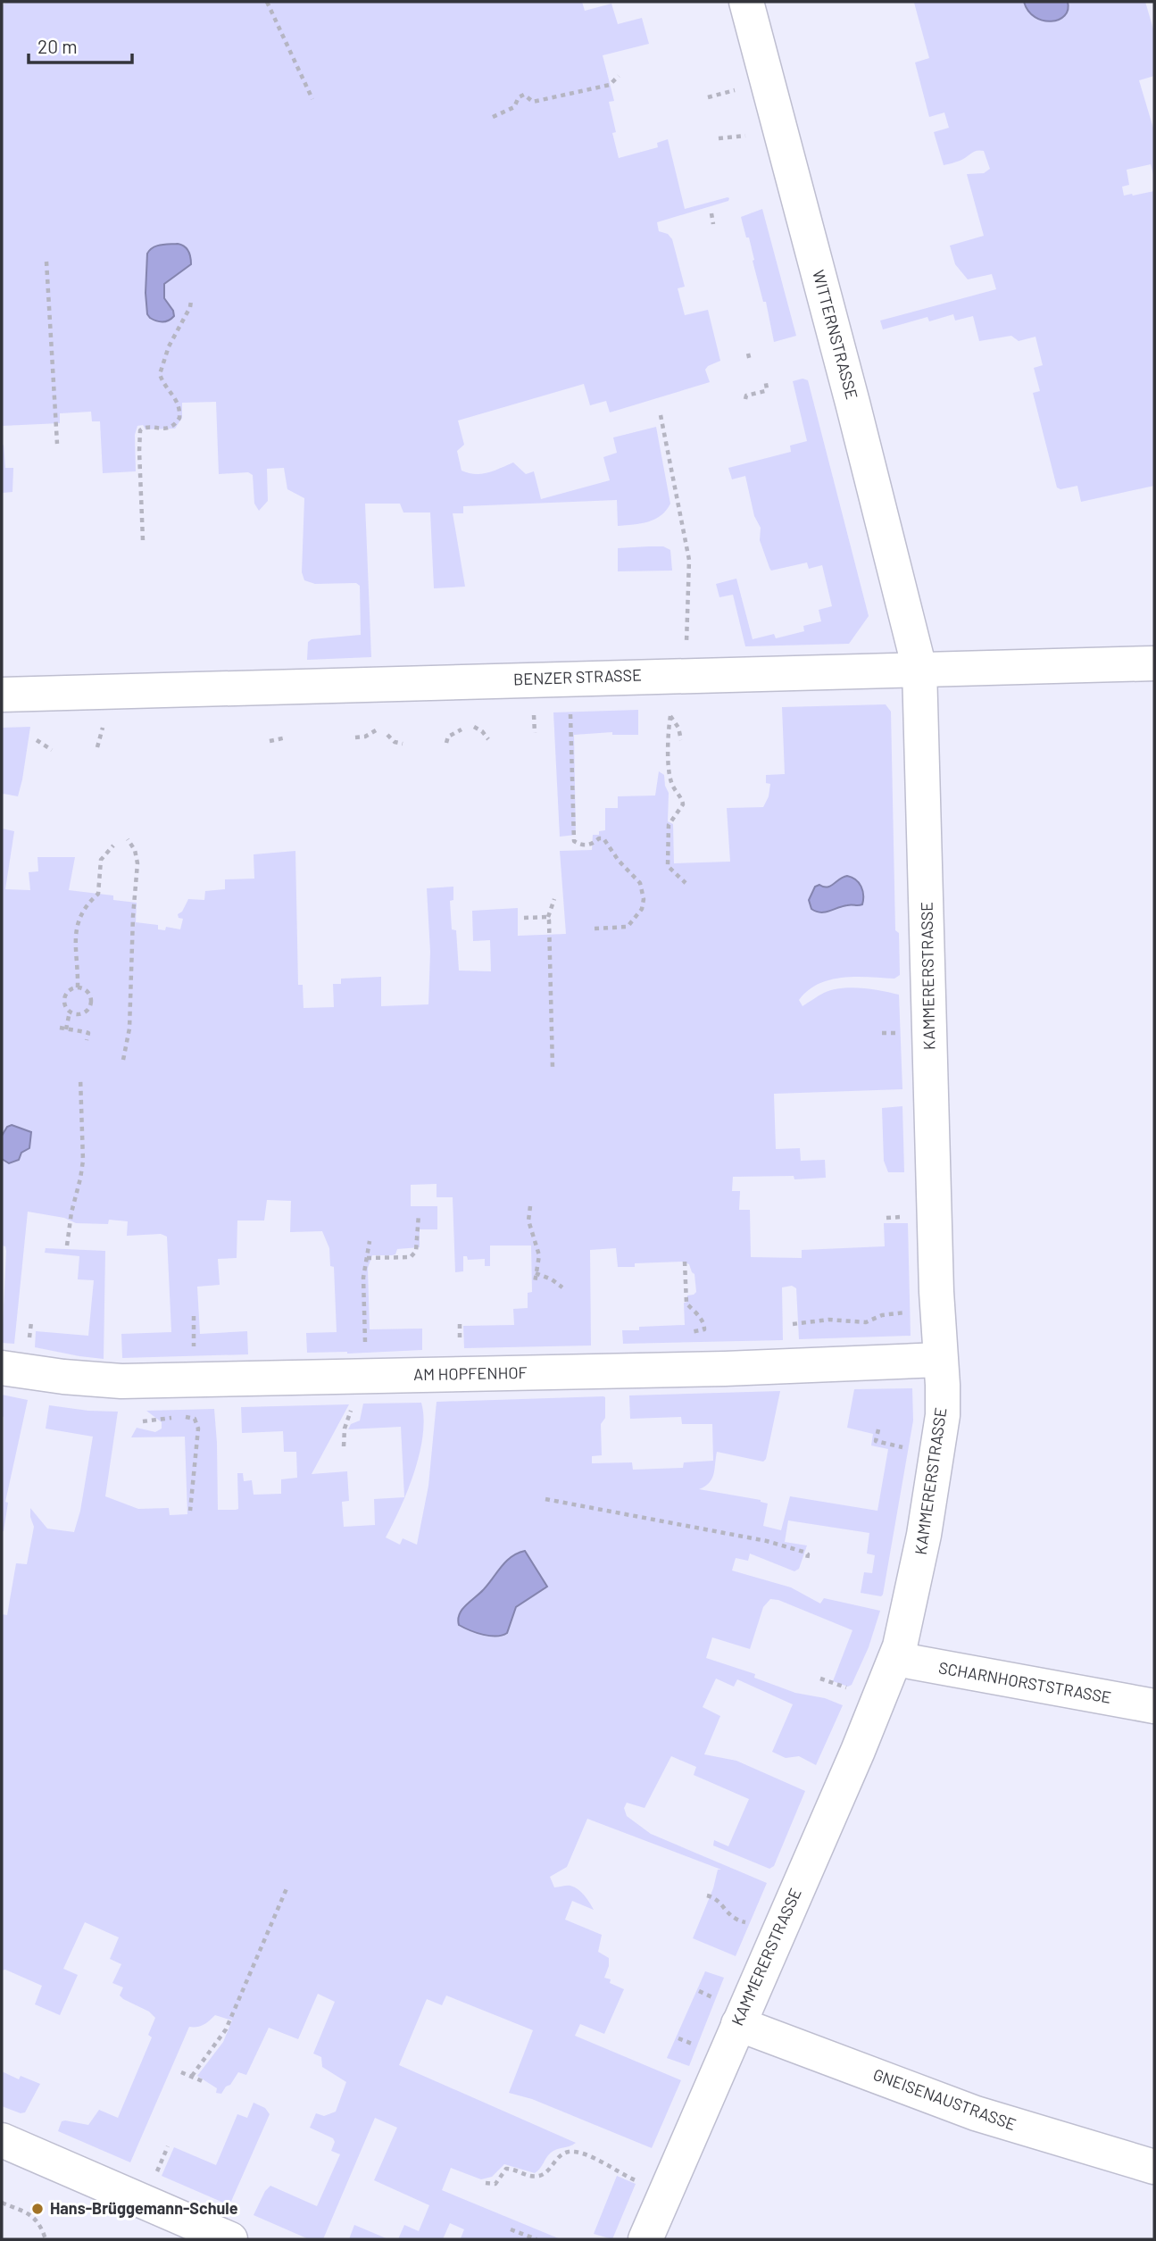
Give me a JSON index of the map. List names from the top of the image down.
{
  "streets": {
    "street": [
      "WITTERNSTRASSE",
      "BENZER STRASSE",
      "KAMMERERSTRASSE",
      "AM HOPFENHOF",
      "SCHARNHORSTSTRASSE",
      "GNEISENAUSTRASSE"
    ]
  },
  "crossings": [
    ["WITTERNSTRASSE", "BENZER STRASSE"],
    ["WITTERNSTRASSE", "KAMMERERSTRASSE"],
    ["BENZER STRASSE", "KAMMERERSTRASSE"],
    ["KAMMERERSTRASSE", "AM HOPFENHOF"],
    ["KAMMERERSTRASSE", "SCHARNHORSTSTRASSE"],
    ["KAMMERERSTRASSE", "GNEISENAUSTRASSE"]
  ],
  "places": ["Hans-Brüggemann-Schule"],
  "scale_bar": "20 m"
}
